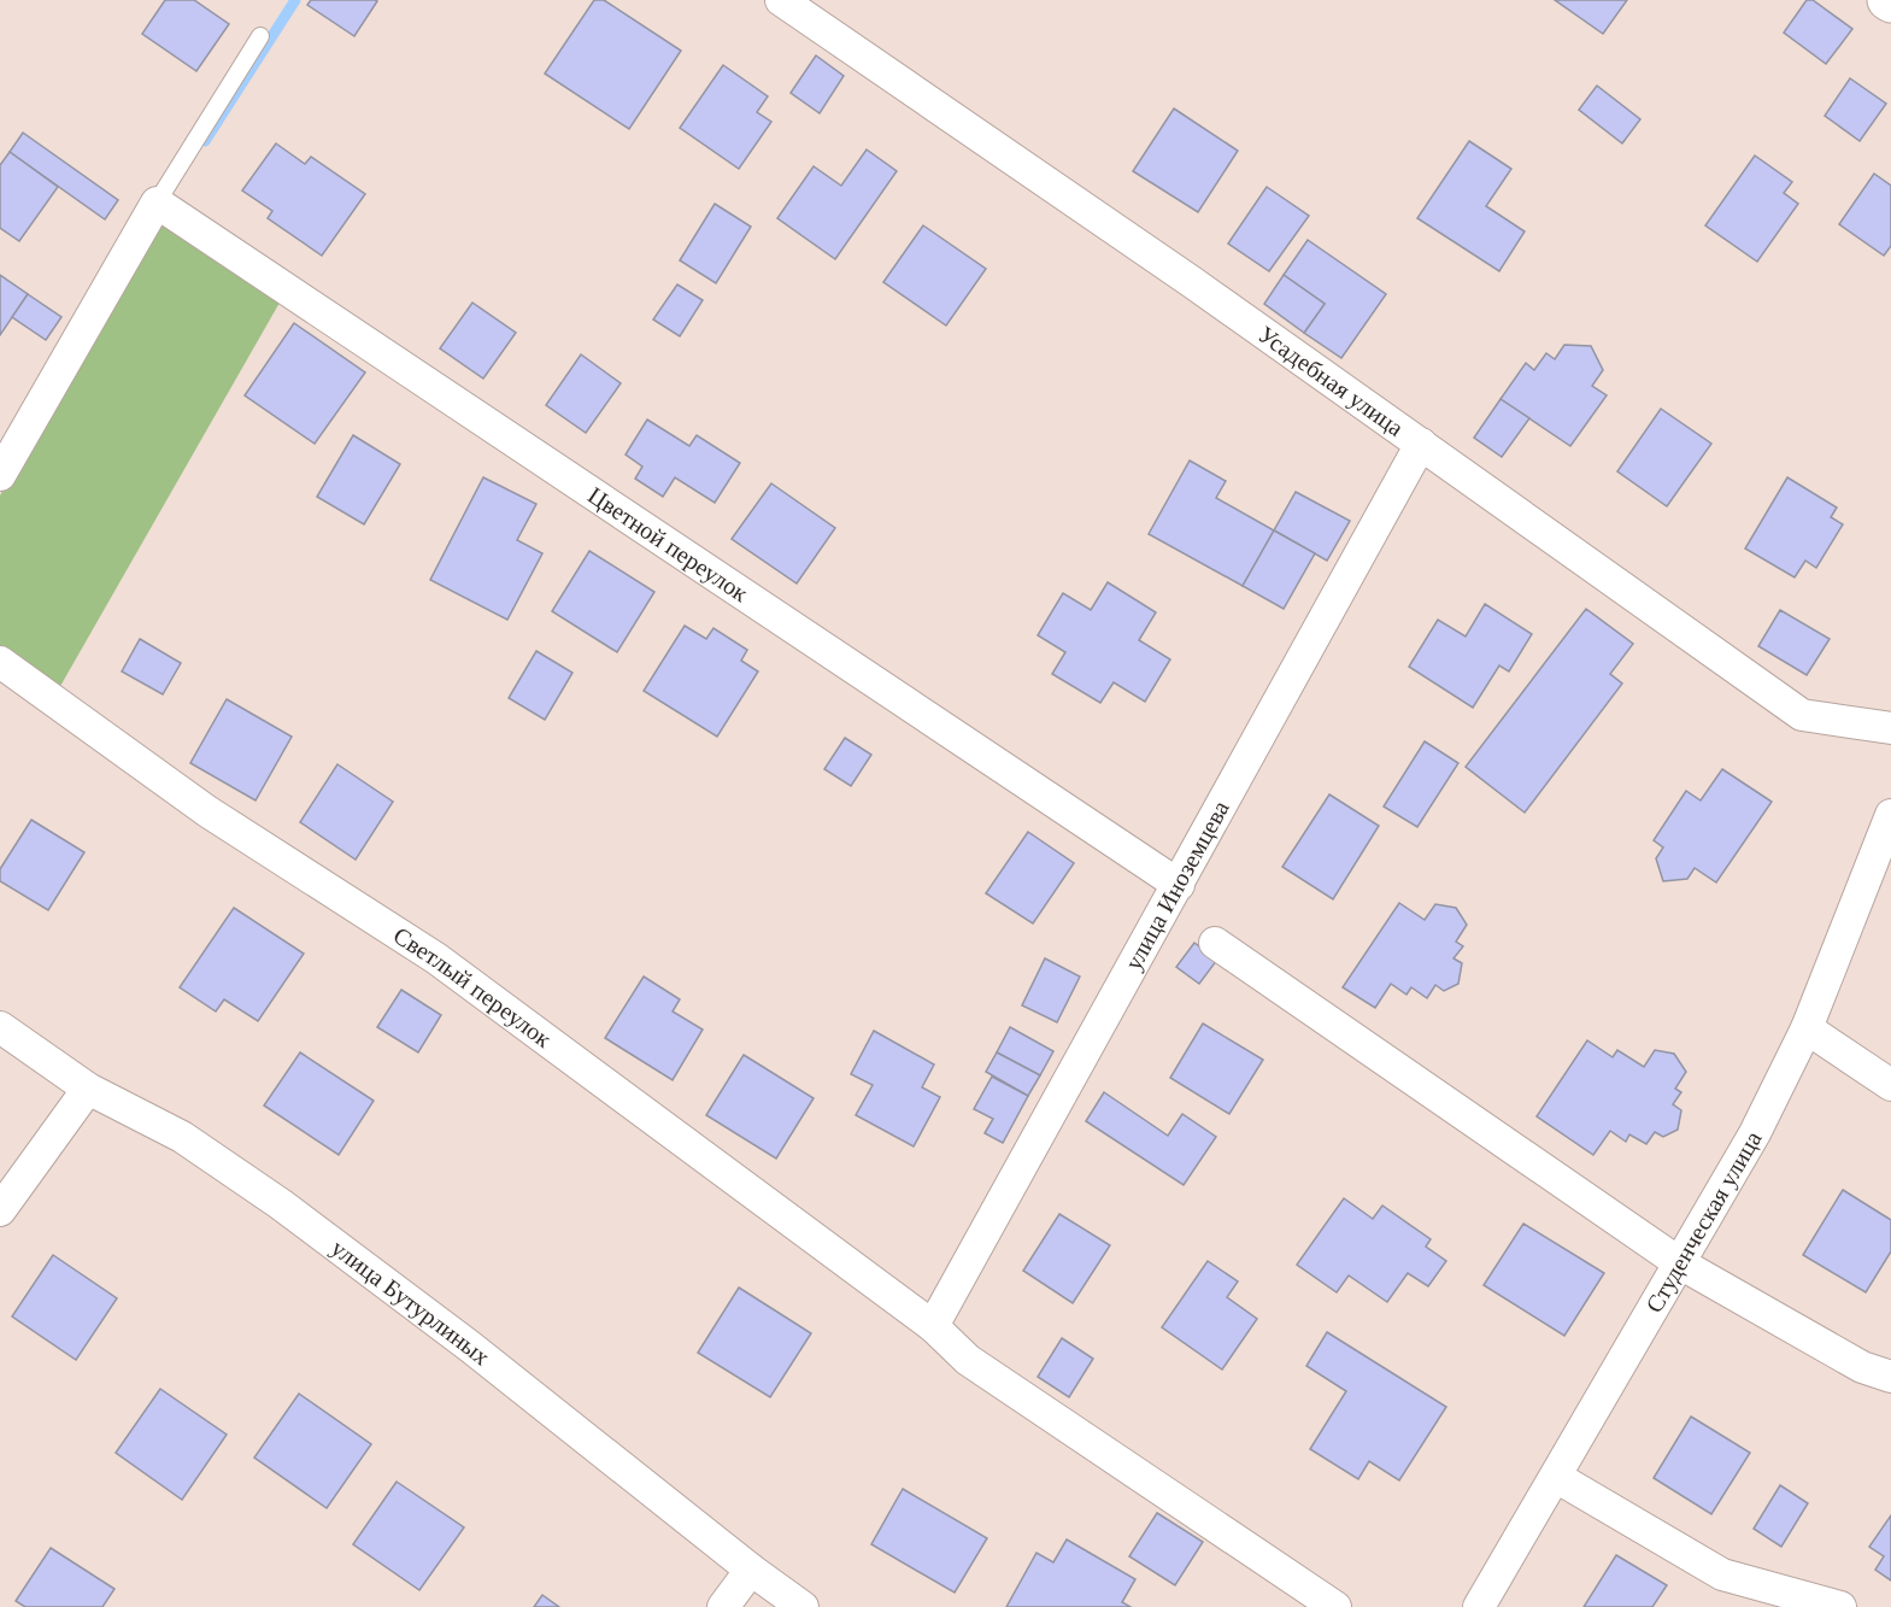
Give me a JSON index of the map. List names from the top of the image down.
{
  "streets": {
    "street": [
      "Усадебная улица",
      "Цветной переулок",
      "улица Иноземцева",
      "Светлый переулок",
      "Студенческая улица",
      "улица Бутурлиных"
    ]
  },
  "crossings": [
    ["Усадебная улица", "улица Иноземцева"],
    ["Цветной переулок", "улица Иноземцева"],
    ["улица Иноземцева", "Светлый переулок"]
  ]
}
